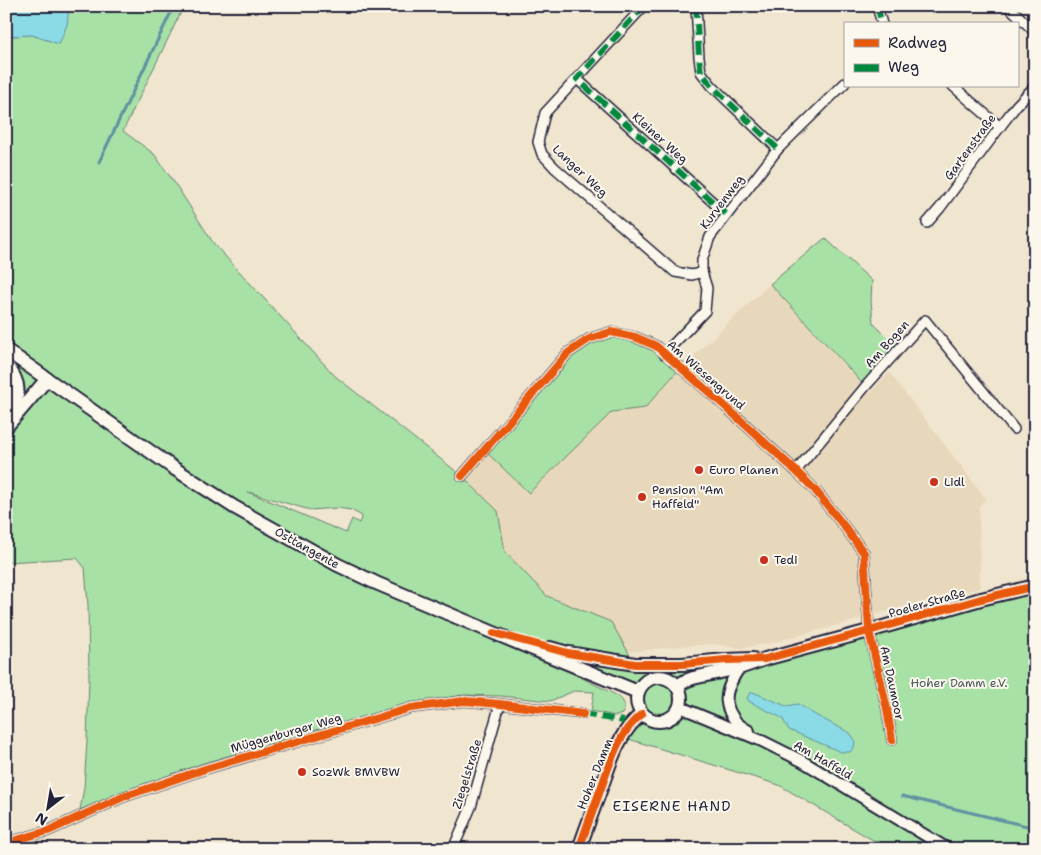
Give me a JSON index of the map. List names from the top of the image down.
{
  "streets": {
    "main road": ["Osttangente", "Poeler Straße", "Hoher Damm"],
    "street": [
      "Kleiner Weg",
      "Gartenstraße",
      "Langer Weg",
      "Kurvenweg",
      "Am Bogen",
      "Am Wiesengrund",
      "Am Daumoor",
      "Müggenburger Weg",
      "Am Haffeld",
      "Ziegelstraße"
    ]
  },
  "crossings": [
    ["Kleiner Weg", "Langer Weg"],
    ["Kleiner Weg", "Kurvenweg"],
    ["Langer Weg", "Kurvenweg"],
    ["Kurvenweg", "Am Wiesengrund"],
    ["Am Bogen", "Am Wiesengrund"],
    ["Am Wiesengrund", "Poeler Straße"],
    ["Am Wiesengrund", "Am Daumoor"],
    ["Osttangente", "Poeler Straße"],
    ["Osttangente", "Am Haffeld"],
    ["Osttangente", "Hoher Damm"],
    ["Poeler Straße", "Am Daumoor"],
    ["Poeler Straße", "Am Haffeld"],
    ["Poeler Straße", "Hoher Damm"],
    ["Müggenburger Weg", "Ziegelstraße"],
    ["Am Haffeld", "Hoher Damm"]
  ],
  "districts": ["EISERNE HAND"],
  "parks": ["Hoher Damm e.V."],
  "places": [
    "Euro Planen",
    "Lidl",
    "Pension \"Am Haffeld\"",
    "Tedi",
    "SozWk BMVBW"
  ],
  "legend": ["Radweg", "Weg"],
  "north": "bottom left"
}
